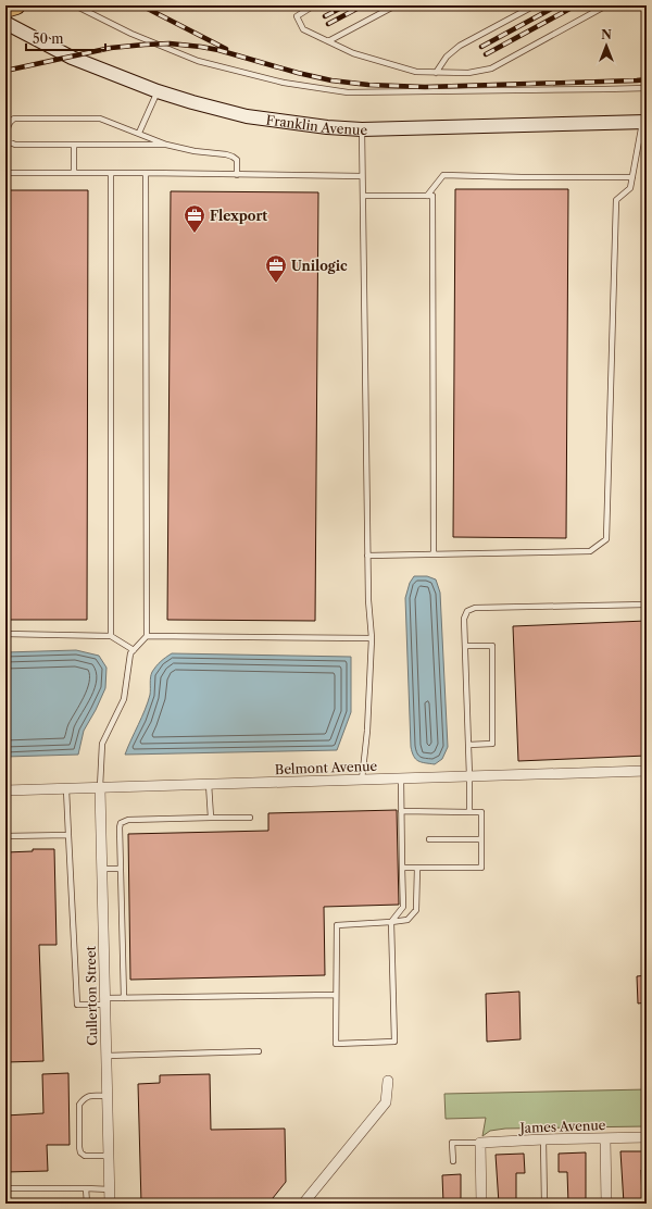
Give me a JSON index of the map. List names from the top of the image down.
{
  "streets": {
    "main road": ["Franklin Avenue"],
    "street": ["Belmont Avenue", "Cullerton Street", "James Avenue"]
  },
  "crossings": [
    ["Belmont Avenue", "Cullerton Street"]
  ],
  "places": {
    "office": ["Flexport", "Unilogic"]
  },
  "scale_bar": "50 m",
  "north": "top"
}
